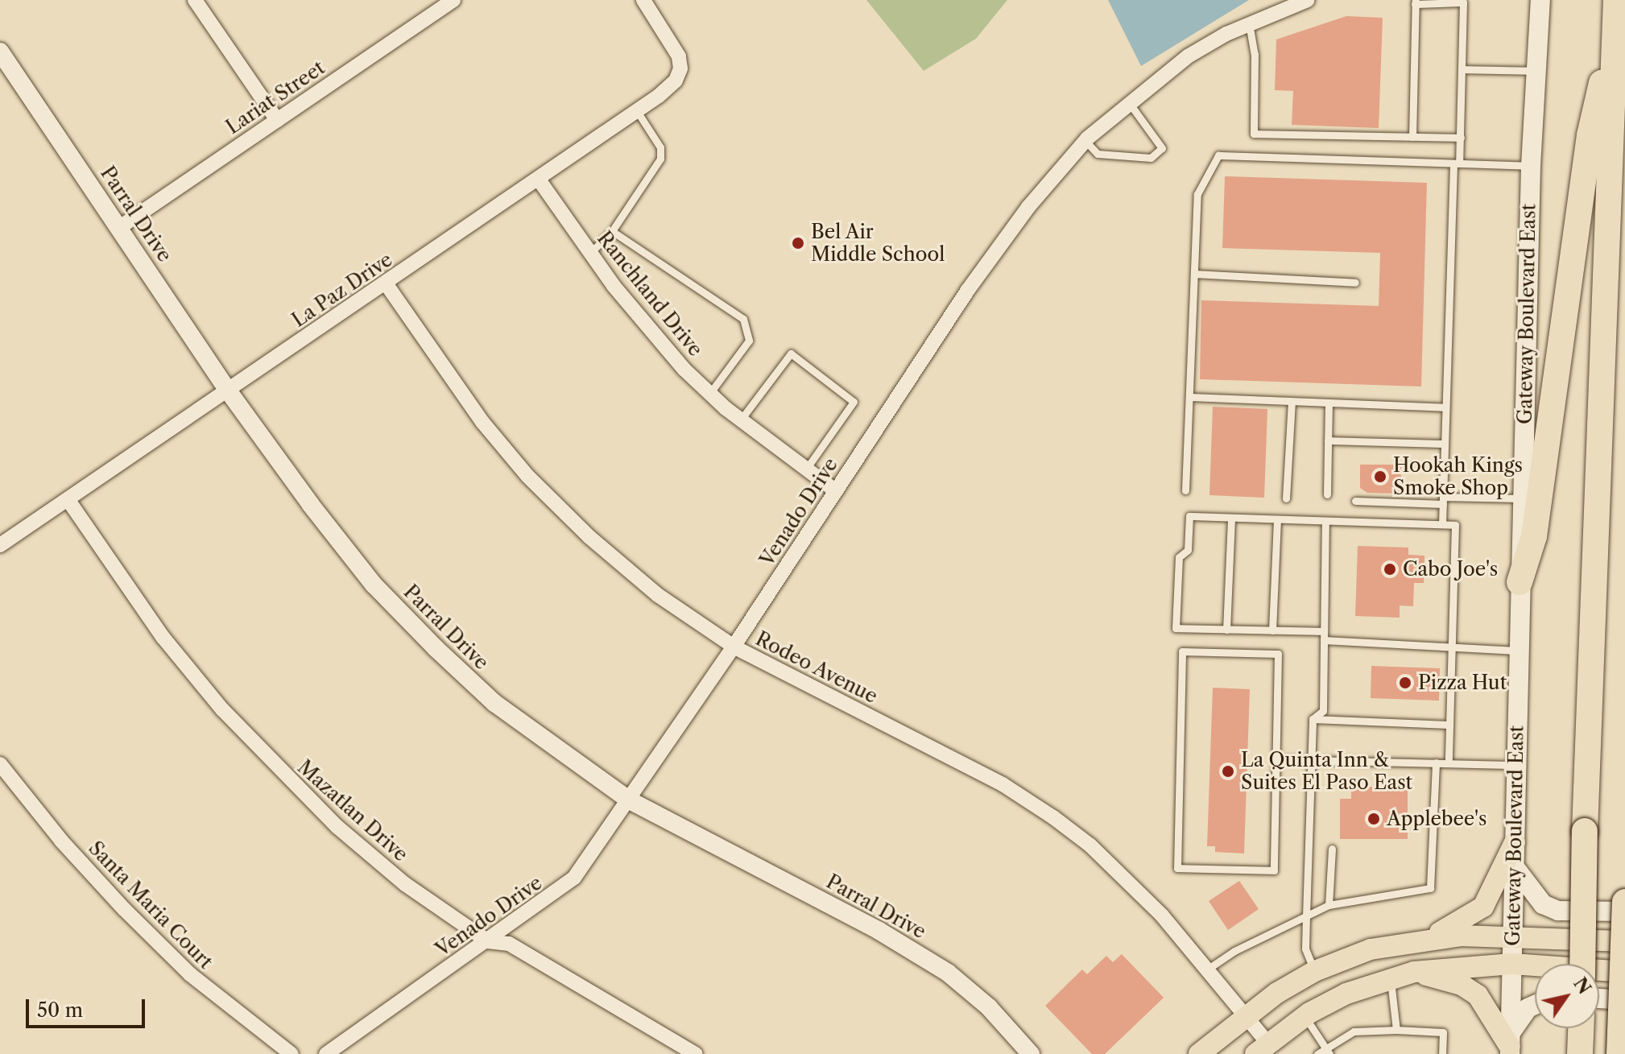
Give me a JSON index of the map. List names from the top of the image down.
{
  "streets": {
    "main road": ["Gateway Boulevard East"],
    "street": [
      "Lariat Street",
      "Parral Drive",
      "La Paz Drive",
      "Ranchland Drive",
      "Venado Drive",
      "Rodeo Avenue",
      "Mazatlan Drive",
      "Santa Maria Court"
    ]
  },
  "crossings": [
    ["Lariat Street", "Parral Drive"],
    ["Parral Drive", "La Paz Drive"],
    ["Parral Drive", "Venado Drive"],
    ["La Paz Drive", "Ranchland Drive"],
    ["La Paz Drive", "Rodeo Avenue"],
    ["La Paz Drive", "Mazatlan Drive"],
    ["Ranchland Drive", "Venado Drive"],
    ["Venado Drive", "Rodeo Avenue"],
    ["Venado Drive", "Mazatlan Drive"]
  ],
  "places": [
    "Bel Air Middle School",
    "Hookah Kings Smoke Shop",
    "Cabo Joe's",
    "Pizza Hut",
    "La Quinta Inn & Suites El Paso East",
    "Applebee's"
  ],
  "scale_bar": "50 m",
  "north": "top right"
}
